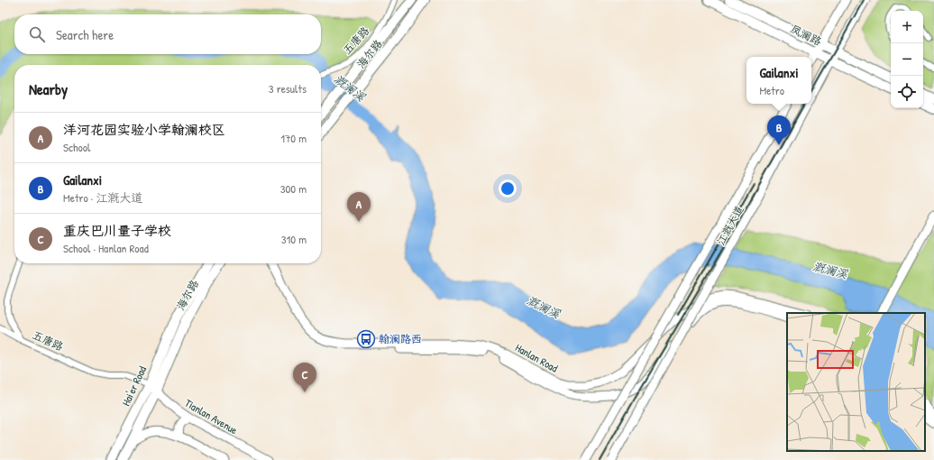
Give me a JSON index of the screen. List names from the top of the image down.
{
  "streets": {
    "main road": ["凤澜路", "海尔路", "Hai'er Road"],
    "street": [
      "五唐路",
      "江溉大道",
      "Hanlan Road",
      "Tianlan Avenue"
    ]
  },
  "crossings": [
    ["凤澜路", "江溉大道"],
    ["五唐路", "Hai'er Road"],
    ["五唐路", "Tianlan Avenue"],
    ["海尔路", "Hai'er Road"],
    ["Hai'er Road", "Tianlan Avenue"]
  ],
  "water": ["溉澜溪"],
  "places": {
    "bus stop": ["翰澜路西"]
  },
  "page": {
    "map_buttons": ["+", "−"],
    "search": "Search here",
    "popup": ["Gailanxi", "Metro"],
    "heading": ["Nearby", "3 results"],
    "list": [
      {
        "mark": "A",
        "name": "洋河花园实验小学翰澜校区",
        "note": "School",
        "value": "170 m"
      },
      {
        "mark": "B",
        "name": "Gailanxi",
        "note": "Metro · 江溉大道",
        "value": "300 m"
      },
      {
        "mark": "C",
        "name": "重庆巴川量子学校",
        "note": "School · Hanlan Road",
        "value": "310 m"
      }
    ],
    "pins": ["B", "A", "C"]
  }
}
